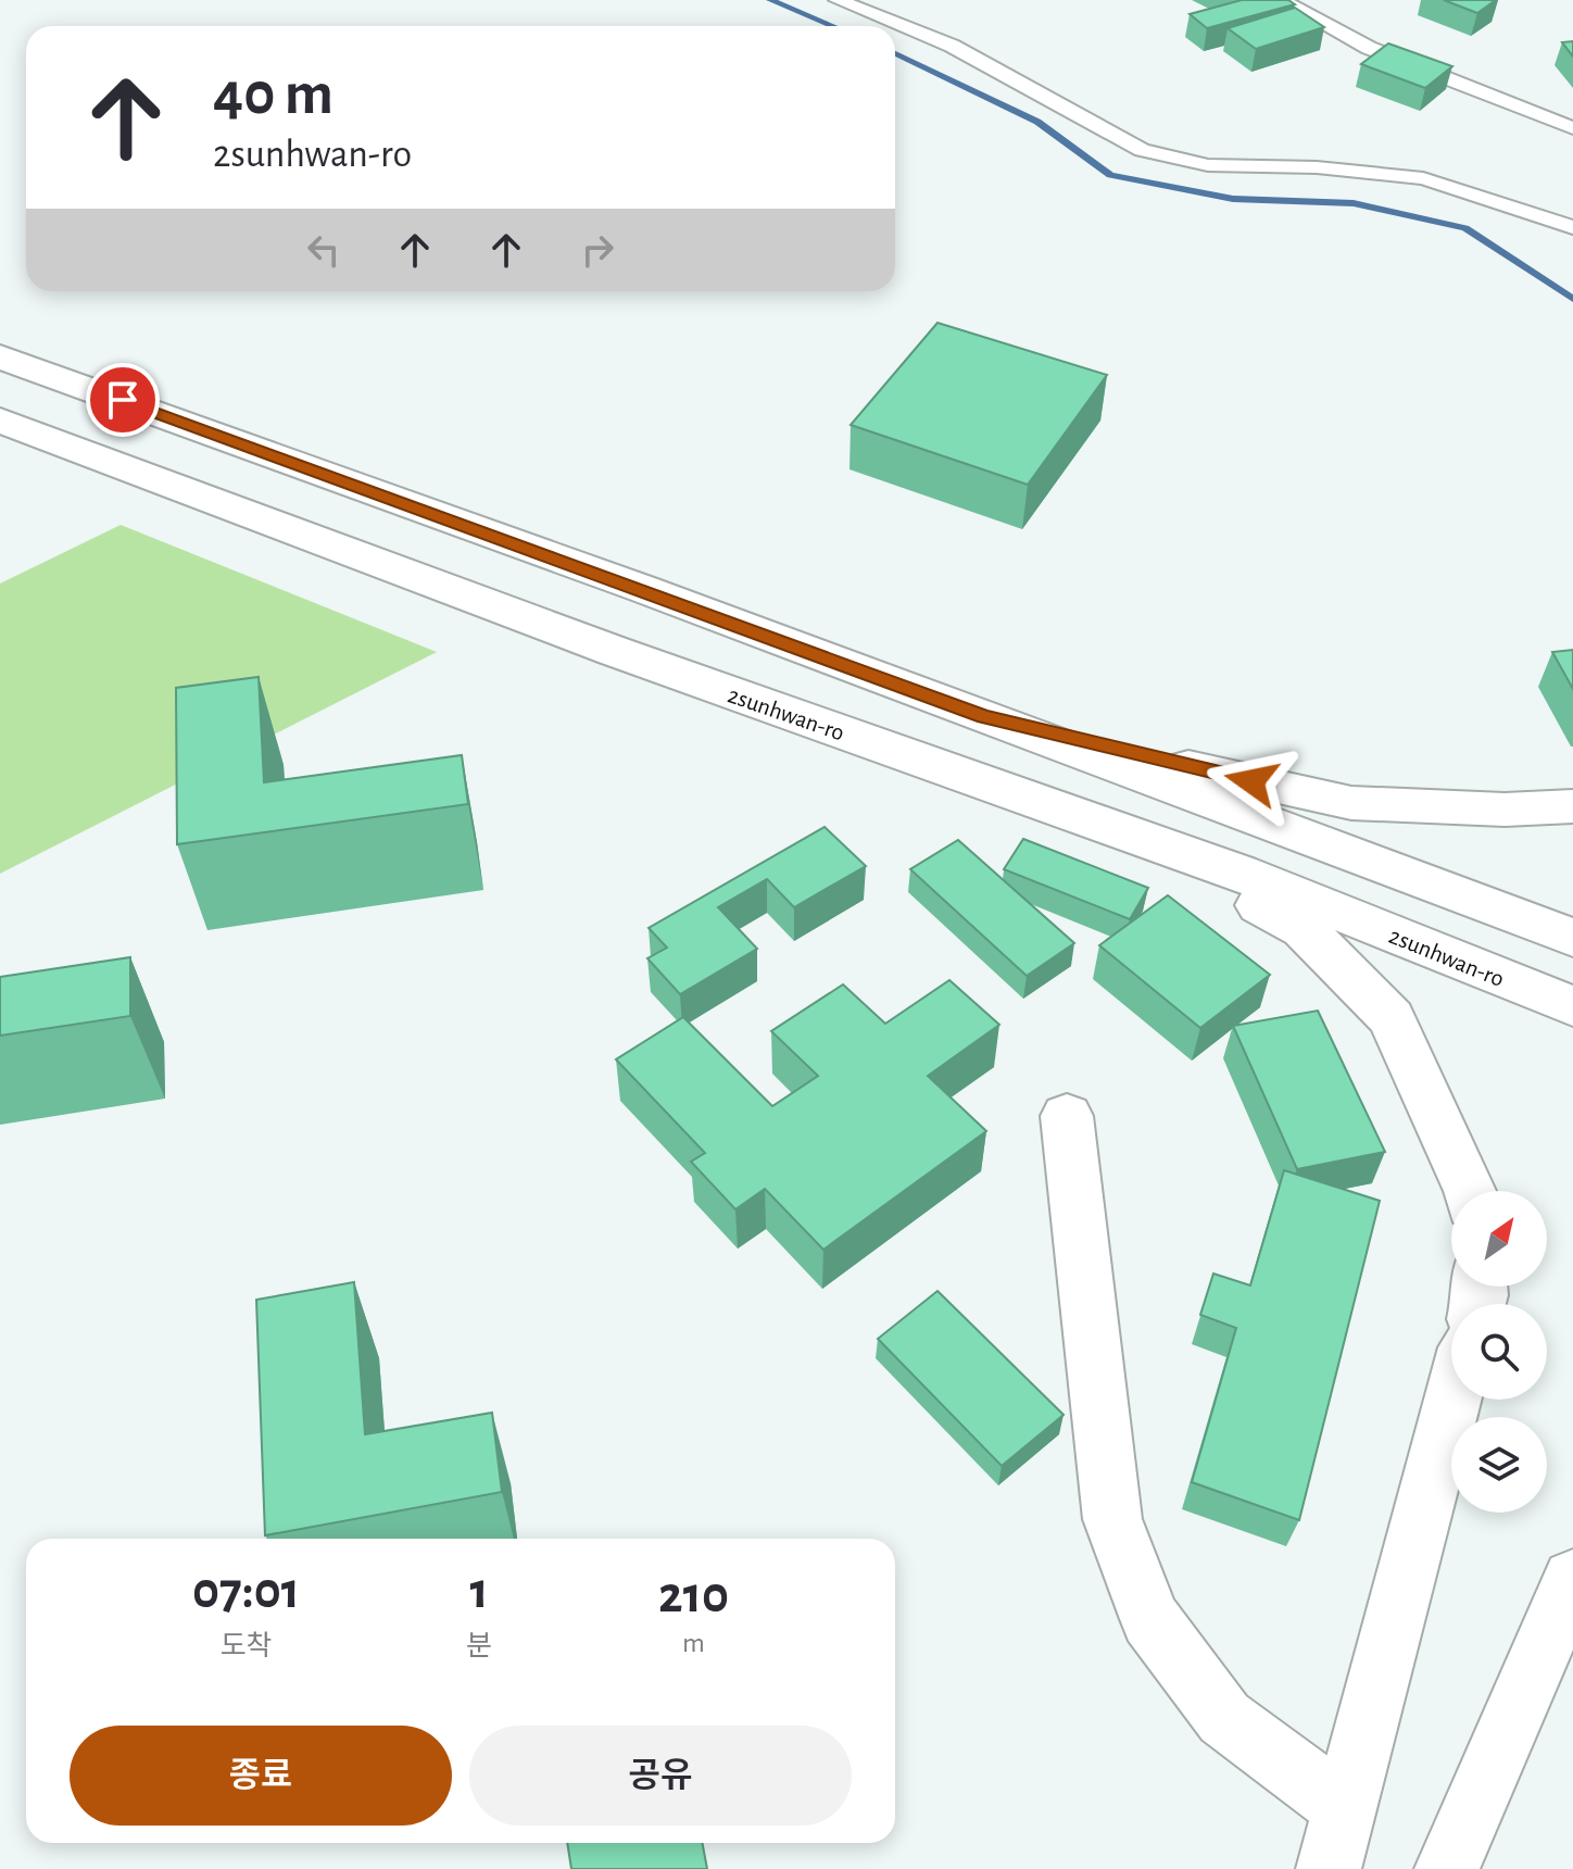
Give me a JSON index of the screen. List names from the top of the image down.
{
  "streets": {
    "street": ["2sunhwan-ro"]
  },
  "north": "top right",
  "page": {
    "turn": ["40 m", "2sunhwan-ro"],
    "eta": [
      "07:01",
      "도착",
      "1",
      "분",
      "210",
      "m"
    ],
    "buttons": ["종료", "공유"]
  }
}
